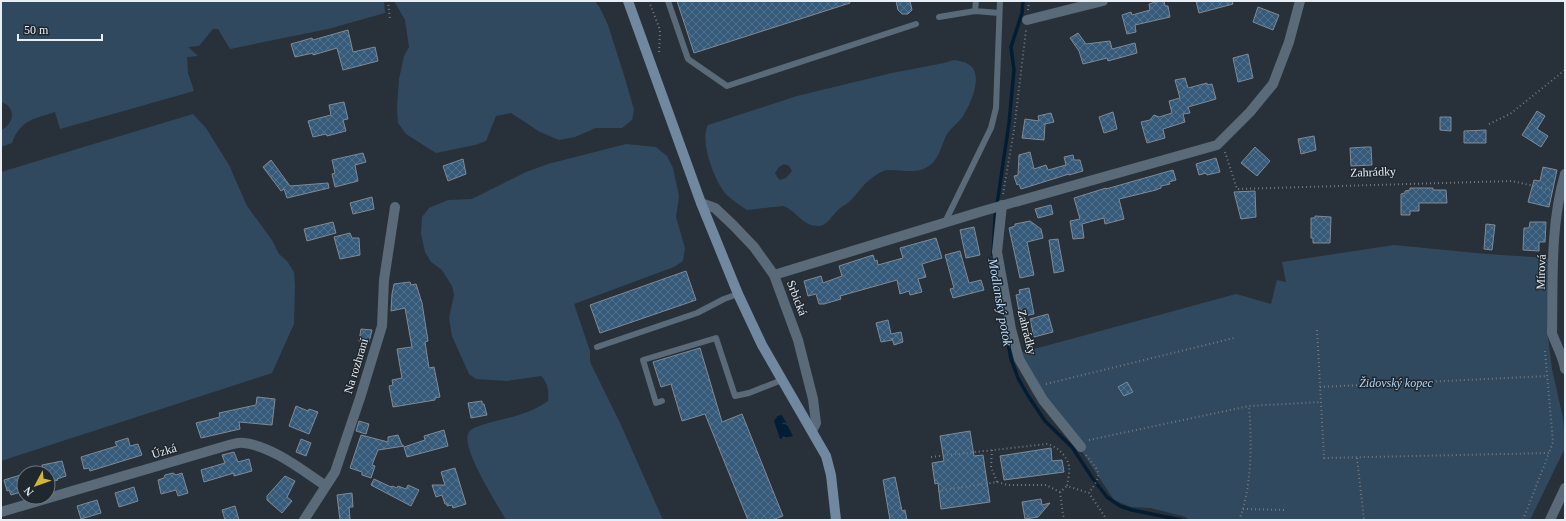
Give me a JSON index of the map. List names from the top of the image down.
{
  "streets": {
    "street": [
      "Zahrádky",
      "Mírová",
      "Srbická",
      "Na rozhraní",
      "Úzká"
    ]
  },
  "crossings": [
    ["Zahrádky", "Mírová"],
    ["Na rozhraní", "Úzká"]
  ],
  "water": ["Modlanský potok"],
  "parks": ["Židovský kopec"],
  "scale_bar": "50 m",
  "north": "bottom left"
}
